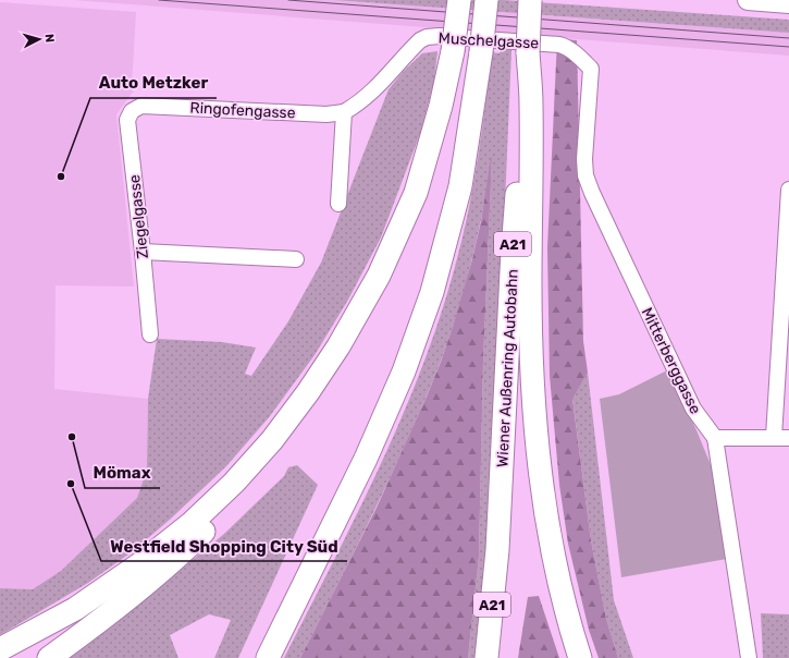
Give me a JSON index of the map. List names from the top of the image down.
{
  "streets": {
    "highway": ["A21", "Wiener Außenring Autobahn"],
    "street": [
      "Muschelgasse",
      "Ringofengasse",
      "Ziegelgasse",
      "Mitterberggasse"
    ]
  },
  "crossings": [
    ["Muschelgasse", "Ringofengasse"],
    ["Muschelgasse", "Mitterberggasse"],
    ["Ringofengasse", "Ziegelgasse"]
  ],
  "places": ["Auto Metzker", "Mömax", "Westfield Shopping City Süd"],
  "north": "right"
}
